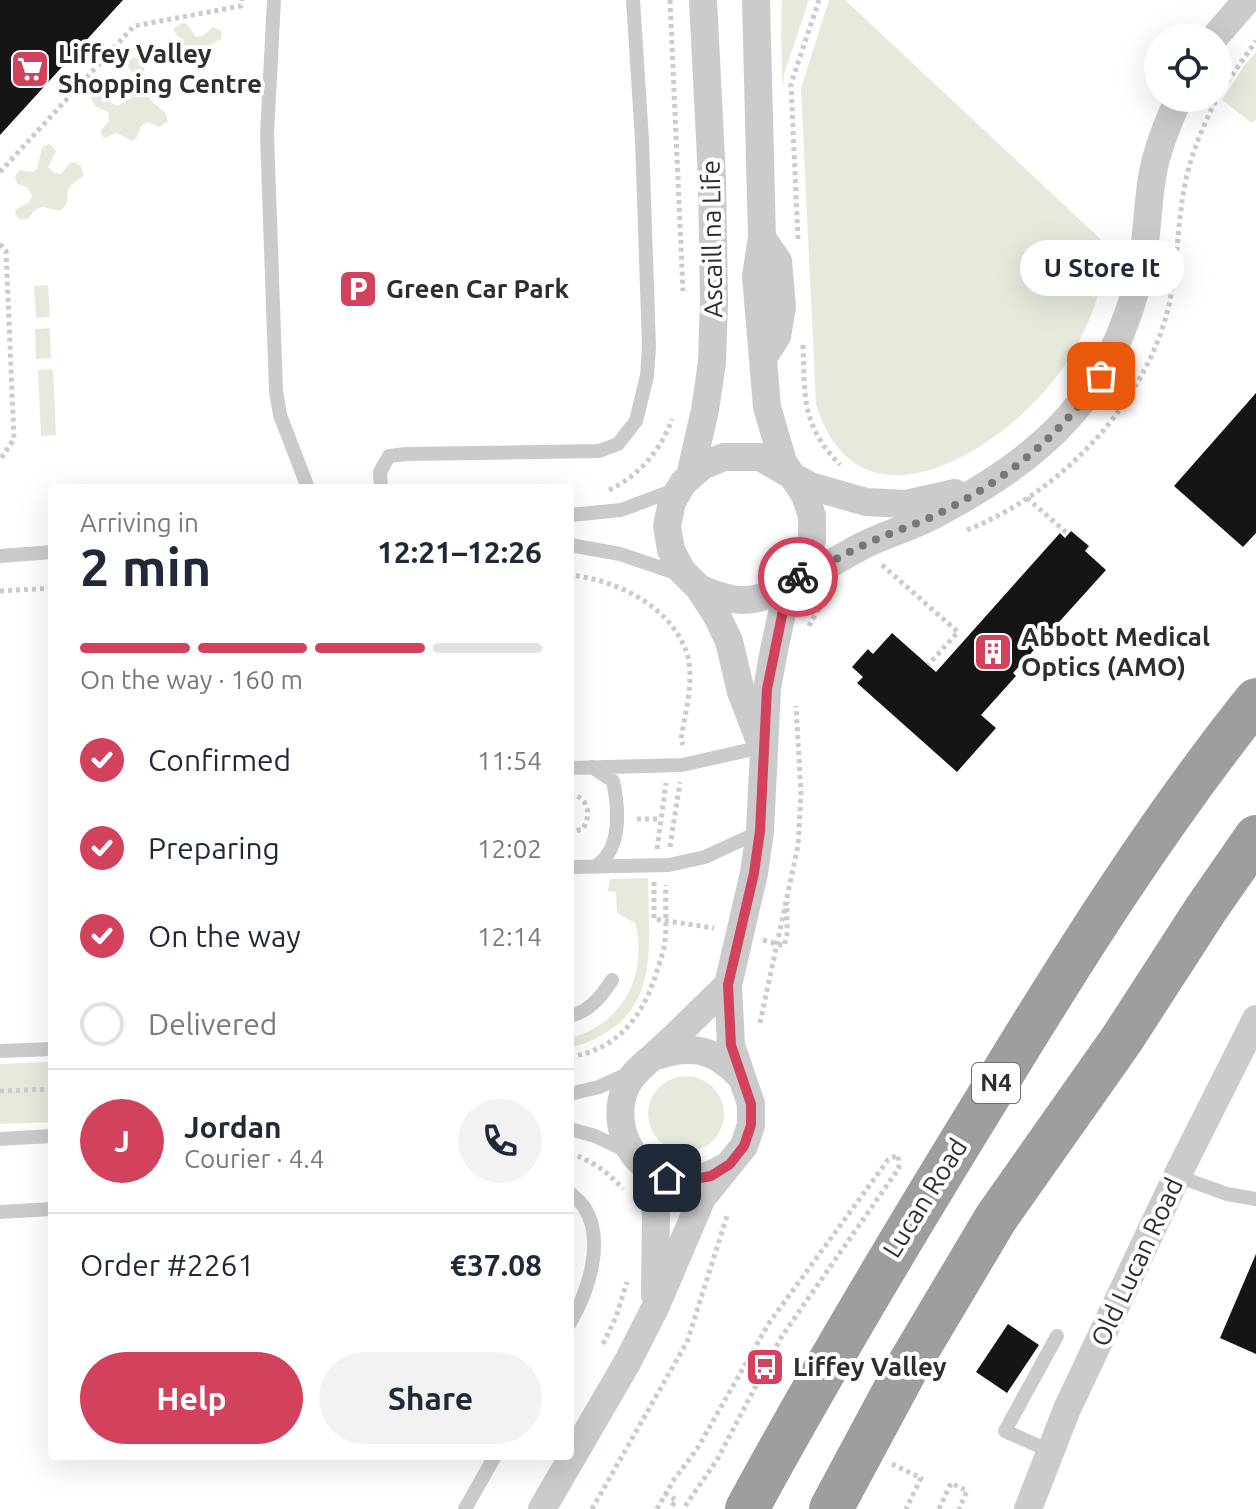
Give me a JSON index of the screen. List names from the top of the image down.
{
  "streets": {
    "highway": ["N4", "Lucan Road"],
    "street": ["Ascaill na Life", "Old Lucan Road"]
  },
  "places": {
    "supermarket": ["Liffey Valley Shopping Centre"],
    "parking": ["Green Car Park"],
    "other": ["U Store It"],
    "building": ["Abbott Medical Optics (AMO)"],
    "bus stop": ["Liffey Valley"]
  },
  "page": {
    "bubble": "U Store It",
    "heading": ["2 min", "Arriving in", "12:21–12:26"],
    "panel": [
      "Jordan",
      "Courier · 4.4",
      "Order #2261",
      "€37.08"
    ],
    "bar": "On the way · 160 m",
    "list": [
      ["Confirmed", "11:54"],
      ["Preparing", "12:02"],
      ["On the way", "12:14"],
      "Delivered"
    ],
    "round": "J",
    "buttons": ["Help", "Share"]
  }
}
